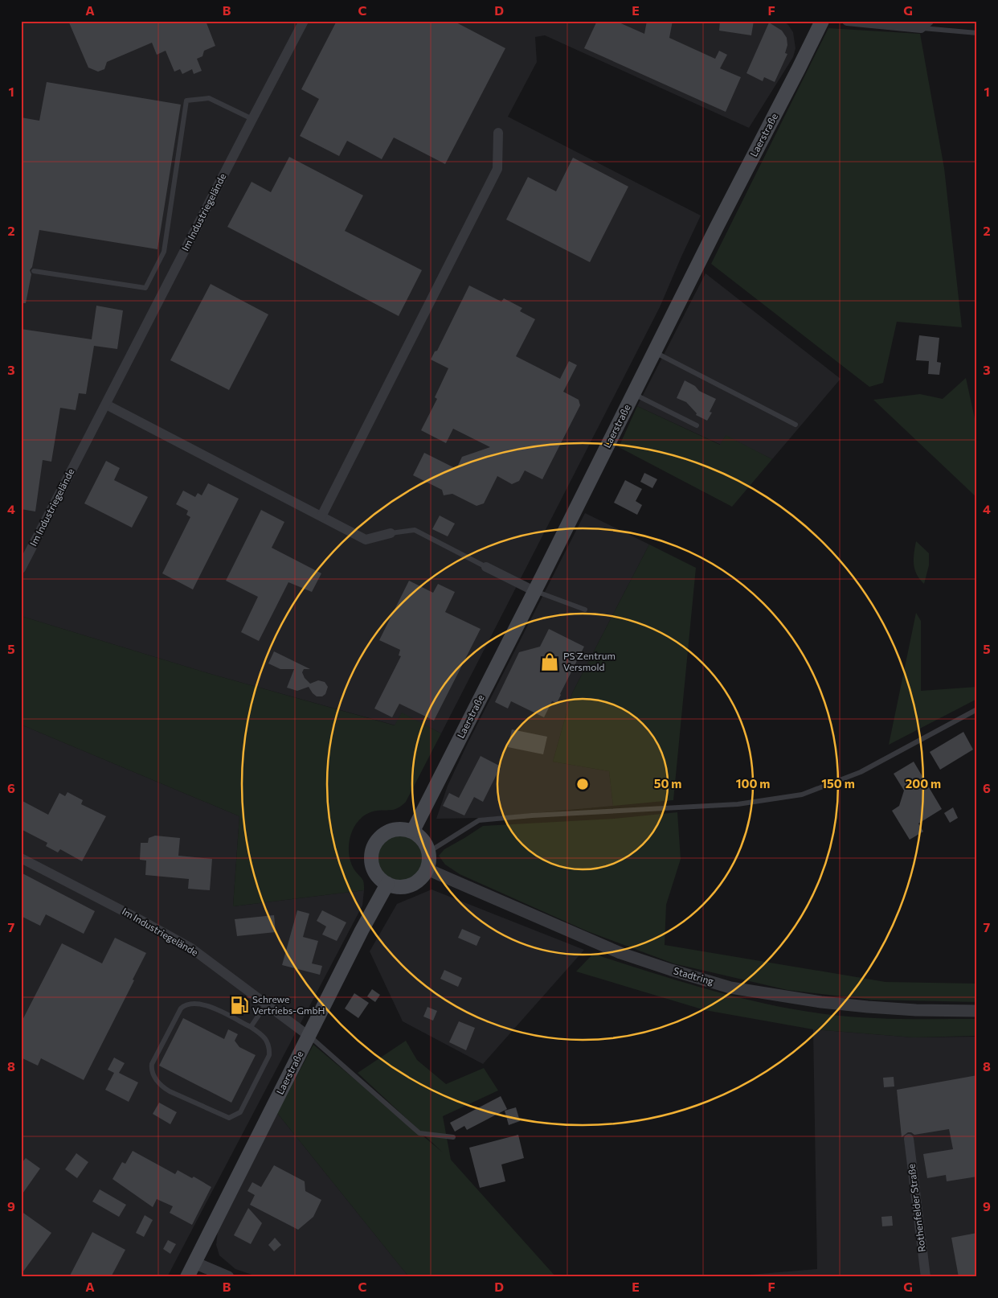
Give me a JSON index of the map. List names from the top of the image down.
{
  "streets": {
    "main road": ["Laerstraße"],
    "street": ["Im Industriegelände", "Stadtring", "Rothenfelder Straße"]
  },
  "crossings": [
    ["Laerstraße", "Im Industriegelände"],
    ["Laerstraße", "Stadtring"]
  ],
  "places": {
    "shop": ["PS Zentrum Versmold"],
    "fuel station": ["Schrewe Vertriebs-GmbH"]
  },
  "grid": {
    "columns": [
      "A",
      "B",
      "C",
      "D",
      "E",
      "F",
      "G"
    ],
    "rows": [
      "1",
      "2",
      "3",
      "4",
      "5",
      "6",
      "7",
      "8",
      "9"
    ]
  },
  "rings": [
    "50 m",
    "100 m",
    "150 m",
    "200 m"
  ]
}
